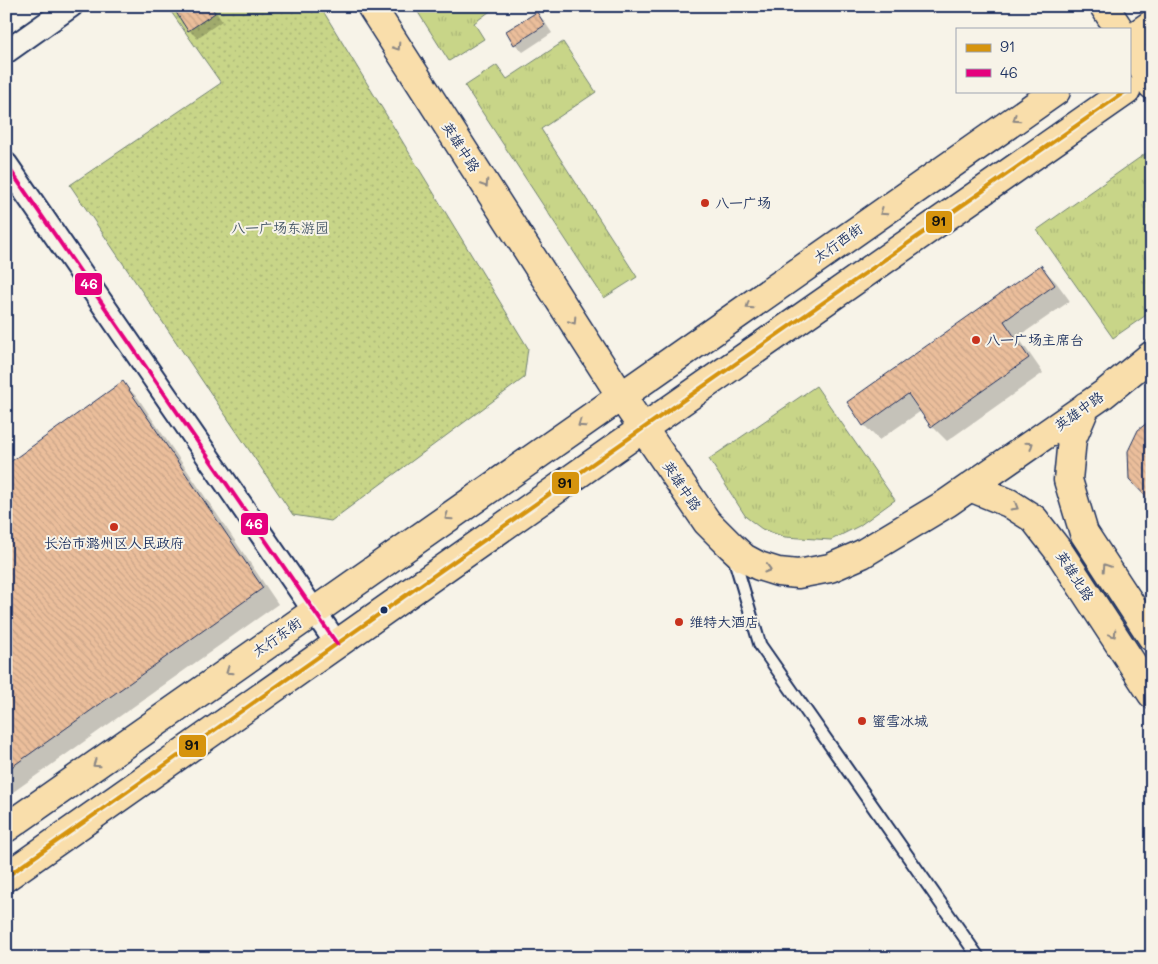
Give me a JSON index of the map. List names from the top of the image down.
{
  "streets": {
    "main road": [
      "英雄中路",
      "太行西街",
      "英雄北路",
      "太行东街"
    ]
  },
  "crossings": [
    ["英雄中路", "太行西街"],
    ["英雄中路", "英雄北路"],
    ["英雄中路", "太行东街"],
    ["太行西街", "太行东街"]
  ],
  "one_way": ["英雄北路"],
  "parks": ["八一广场东游园"],
  "places": [
    "八一广场",
    "八一广场主席台",
    "长治市潞州区人民政府",
    "维特大酒店",
    "蜜雪冰城"
  ],
  "lines": ["transit line 91", "transit line 46"],
  "legend": ["91", "46"]
}
